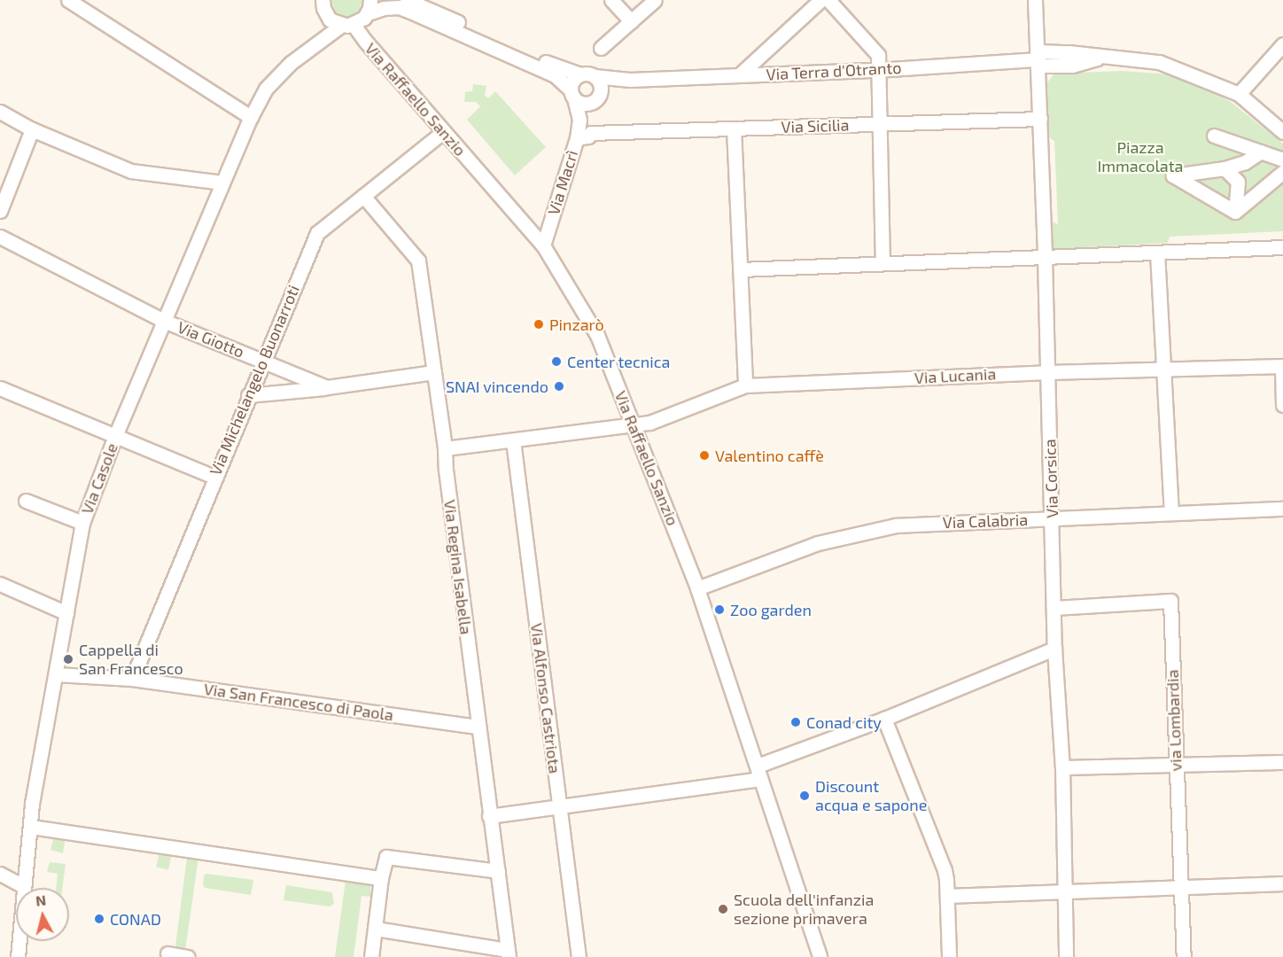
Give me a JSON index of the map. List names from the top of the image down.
{
  "streets": {
    "street": [
      "Via Terra d'Otranto",
      "Via Raffaello Sanzio",
      "Via Sicilia",
      "Via Macrì",
      "Via Giotto",
      "Via Lucania",
      "Via Michelangelo Buonarroti",
      "Via Casole",
      "Via Corsica",
      "Via Calabria",
      "Via Regina Isabella",
      "Via Alfonso Castriota",
      "Via San Francesco di Paola",
      "via Lombardia"
    ]
  },
  "crossings": [
    ["Via Terra d'Otranto", "Via Macrì"],
    ["Via Terra d'Otranto", "Via Corsica"],
    ["Via Raffaello Sanzio", "Via Macrì"],
    ["Via Raffaello Sanzio", "Via Lucania"],
    ["Via Raffaello Sanzio", "Via Michelangelo Buonarroti"],
    ["Via Raffaello Sanzio", "Via Casole"],
    ["Via Raffaello Sanzio", "Via Calabria"],
    ["Via Sicilia", "Via Macrì"],
    ["Via Sicilia", "Via Corsica"],
    ["Via Giotto", "Via Michelangelo Buonarroti"],
    ["Via Giotto", "Via Casole"],
    ["Via Lucania", "Via Corsica"],
    ["Via Lucania", "Via Regina Isabella"],
    ["Via Lucania", "Via Alfonso Castriota"],
    ["Via Michelangelo Buonarroti", "Via Regina Isabella"],
    ["Via Michelangelo Buonarroti", "Via San Francesco di Paola"],
    ["Via Casole", "Via San Francesco di Paola"],
    ["Via Corsica", "Via Calabria"],
    ["Via Corsica", "via Lombardia"],
    ["Via Regina Isabella", "Via San Francesco di Paola"]
  ],
  "parks": ["Piazza Immacolata"],
  "places": [
    "Pinzarò",
    "Center tecnica",
    "SNAI vincendo",
    "Valentino caffè",
    "Zoo garden",
    "Cappella di San Francesco",
    "Conad city",
    "Discount acqua e sapone",
    "Scuola dell'infanzia sezione primavera",
    "CONAD"
  ],
  "north": "top"
}
